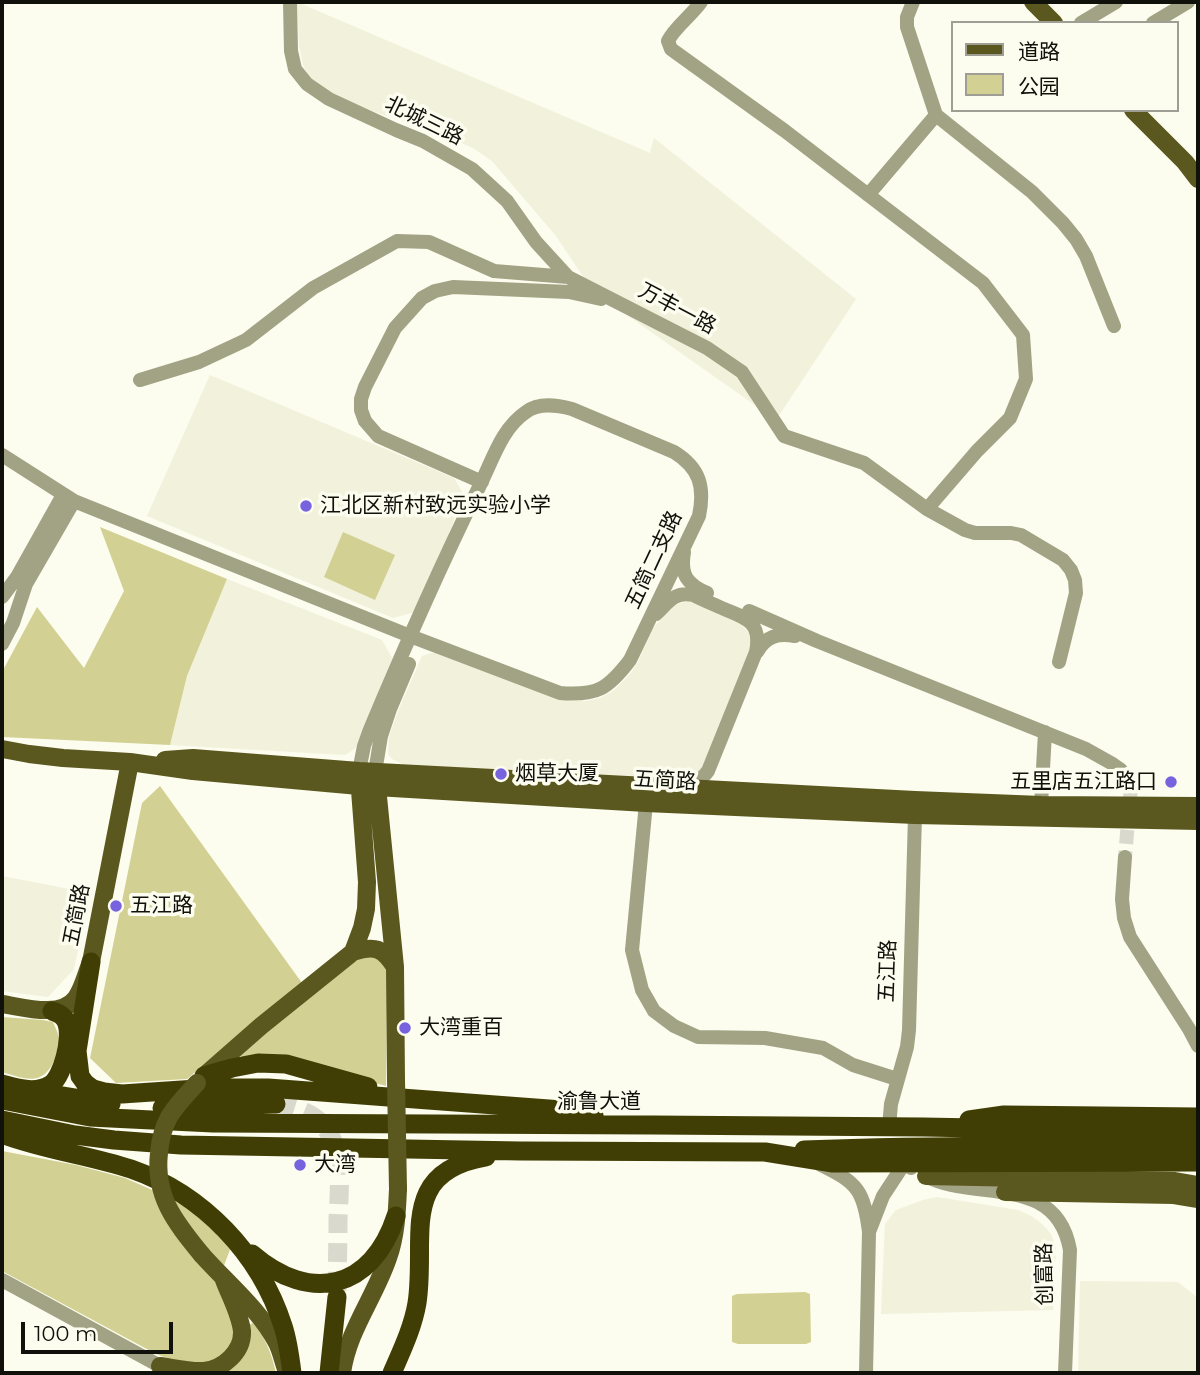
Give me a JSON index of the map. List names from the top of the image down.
{
  "streets": {
    "highway": ["渝鲁大道"],
    "main road": ["五简路"],
    "street": [
      "北城三路",
      "万丰一路",
      "五简二支路",
      "五江路",
      "创富路"
    ]
  },
  "crossings": [
    ["北城三路", "万丰一路"],
    ["五简二支路", "五简路"],
    ["五简路", "五江路"],
    ["五江路", "渝鲁大道"]
  ],
  "places": [
    "江北区新村致远实验小学",
    "烟草大厦",
    "五里店五江路口",
    "五江路",
    "大湾重百",
    "大湾"
  ],
  "legend": ["道路", "公园"],
  "scale_bar": "100 m"
}
